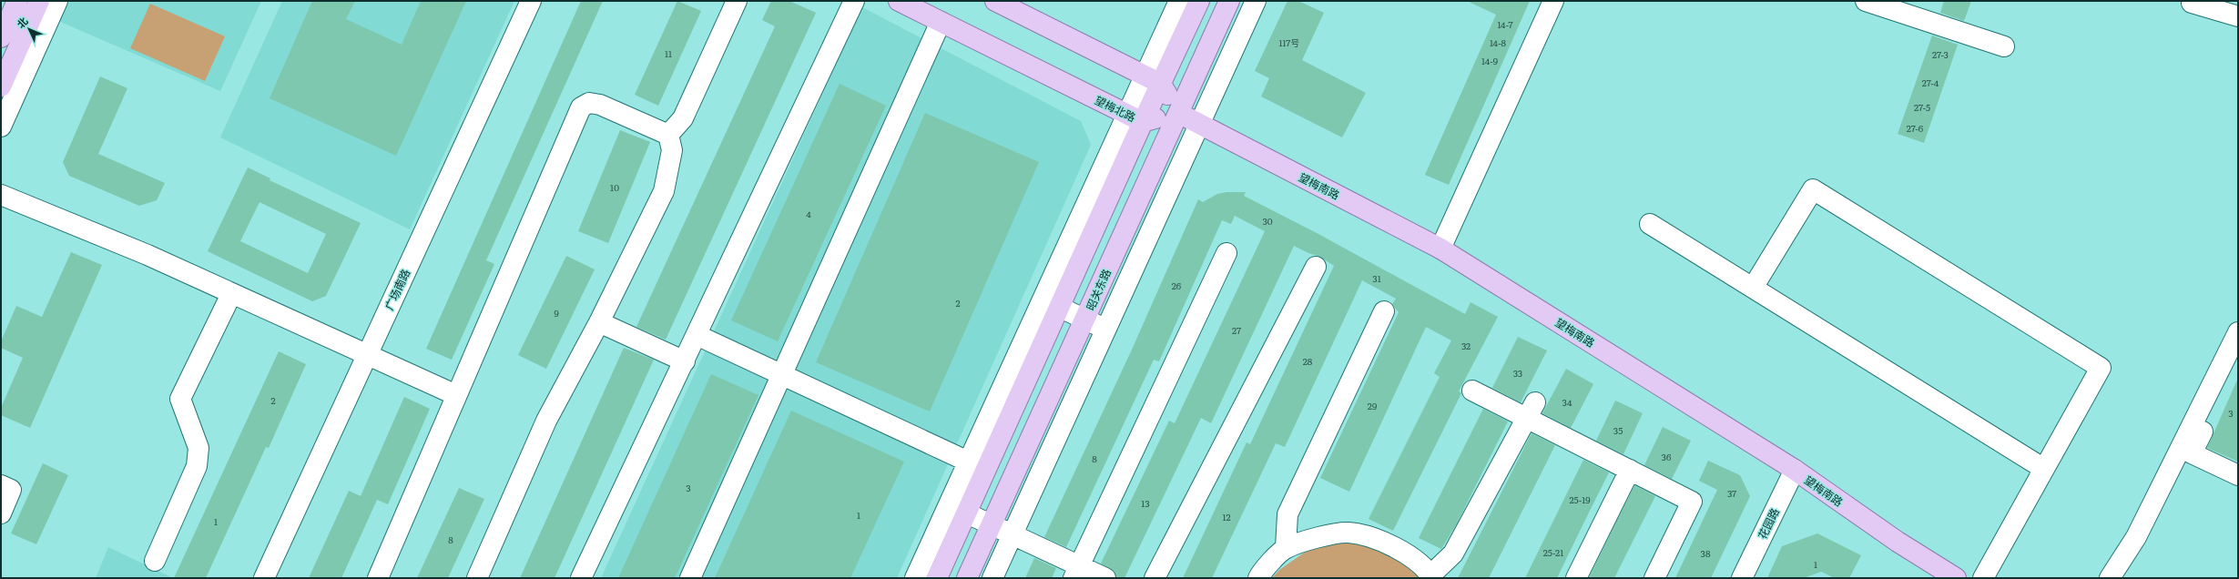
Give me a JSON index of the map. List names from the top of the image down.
{
  "streets": {
    "main road": ["望梅北路", "望梅南路", "昭关东路"],
    "street": ["广场南路", "花园路"]
  },
  "crossings": [
    ["望梅北路", "望梅南路"],
    ["望梅北路", "昭关东路"],
    ["望梅南路", "昭关东路"],
    ["望梅南路", "花园路"]
  ],
  "house_numbers": [
    "14-7",
    "117号",
    "14-8",
    "11",
    "27-3",
    "14-9",
    "27-4",
    "27-5",
    "27-6",
    "10",
    "4",
    "30",
    "31",
    "26",
    "2",
    "9",
    "27",
    "32",
    "28",
    "33",
    "2",
    "34",
    "29",
    "3",
    "35",
    "36",
    "8",
    "3",
    "37",
    "25-19",
    "13",
    "1",
    "12",
    "1",
    "8",
    "25-21",
    "38",
    "1"
  ],
  "north": "top left"
}
